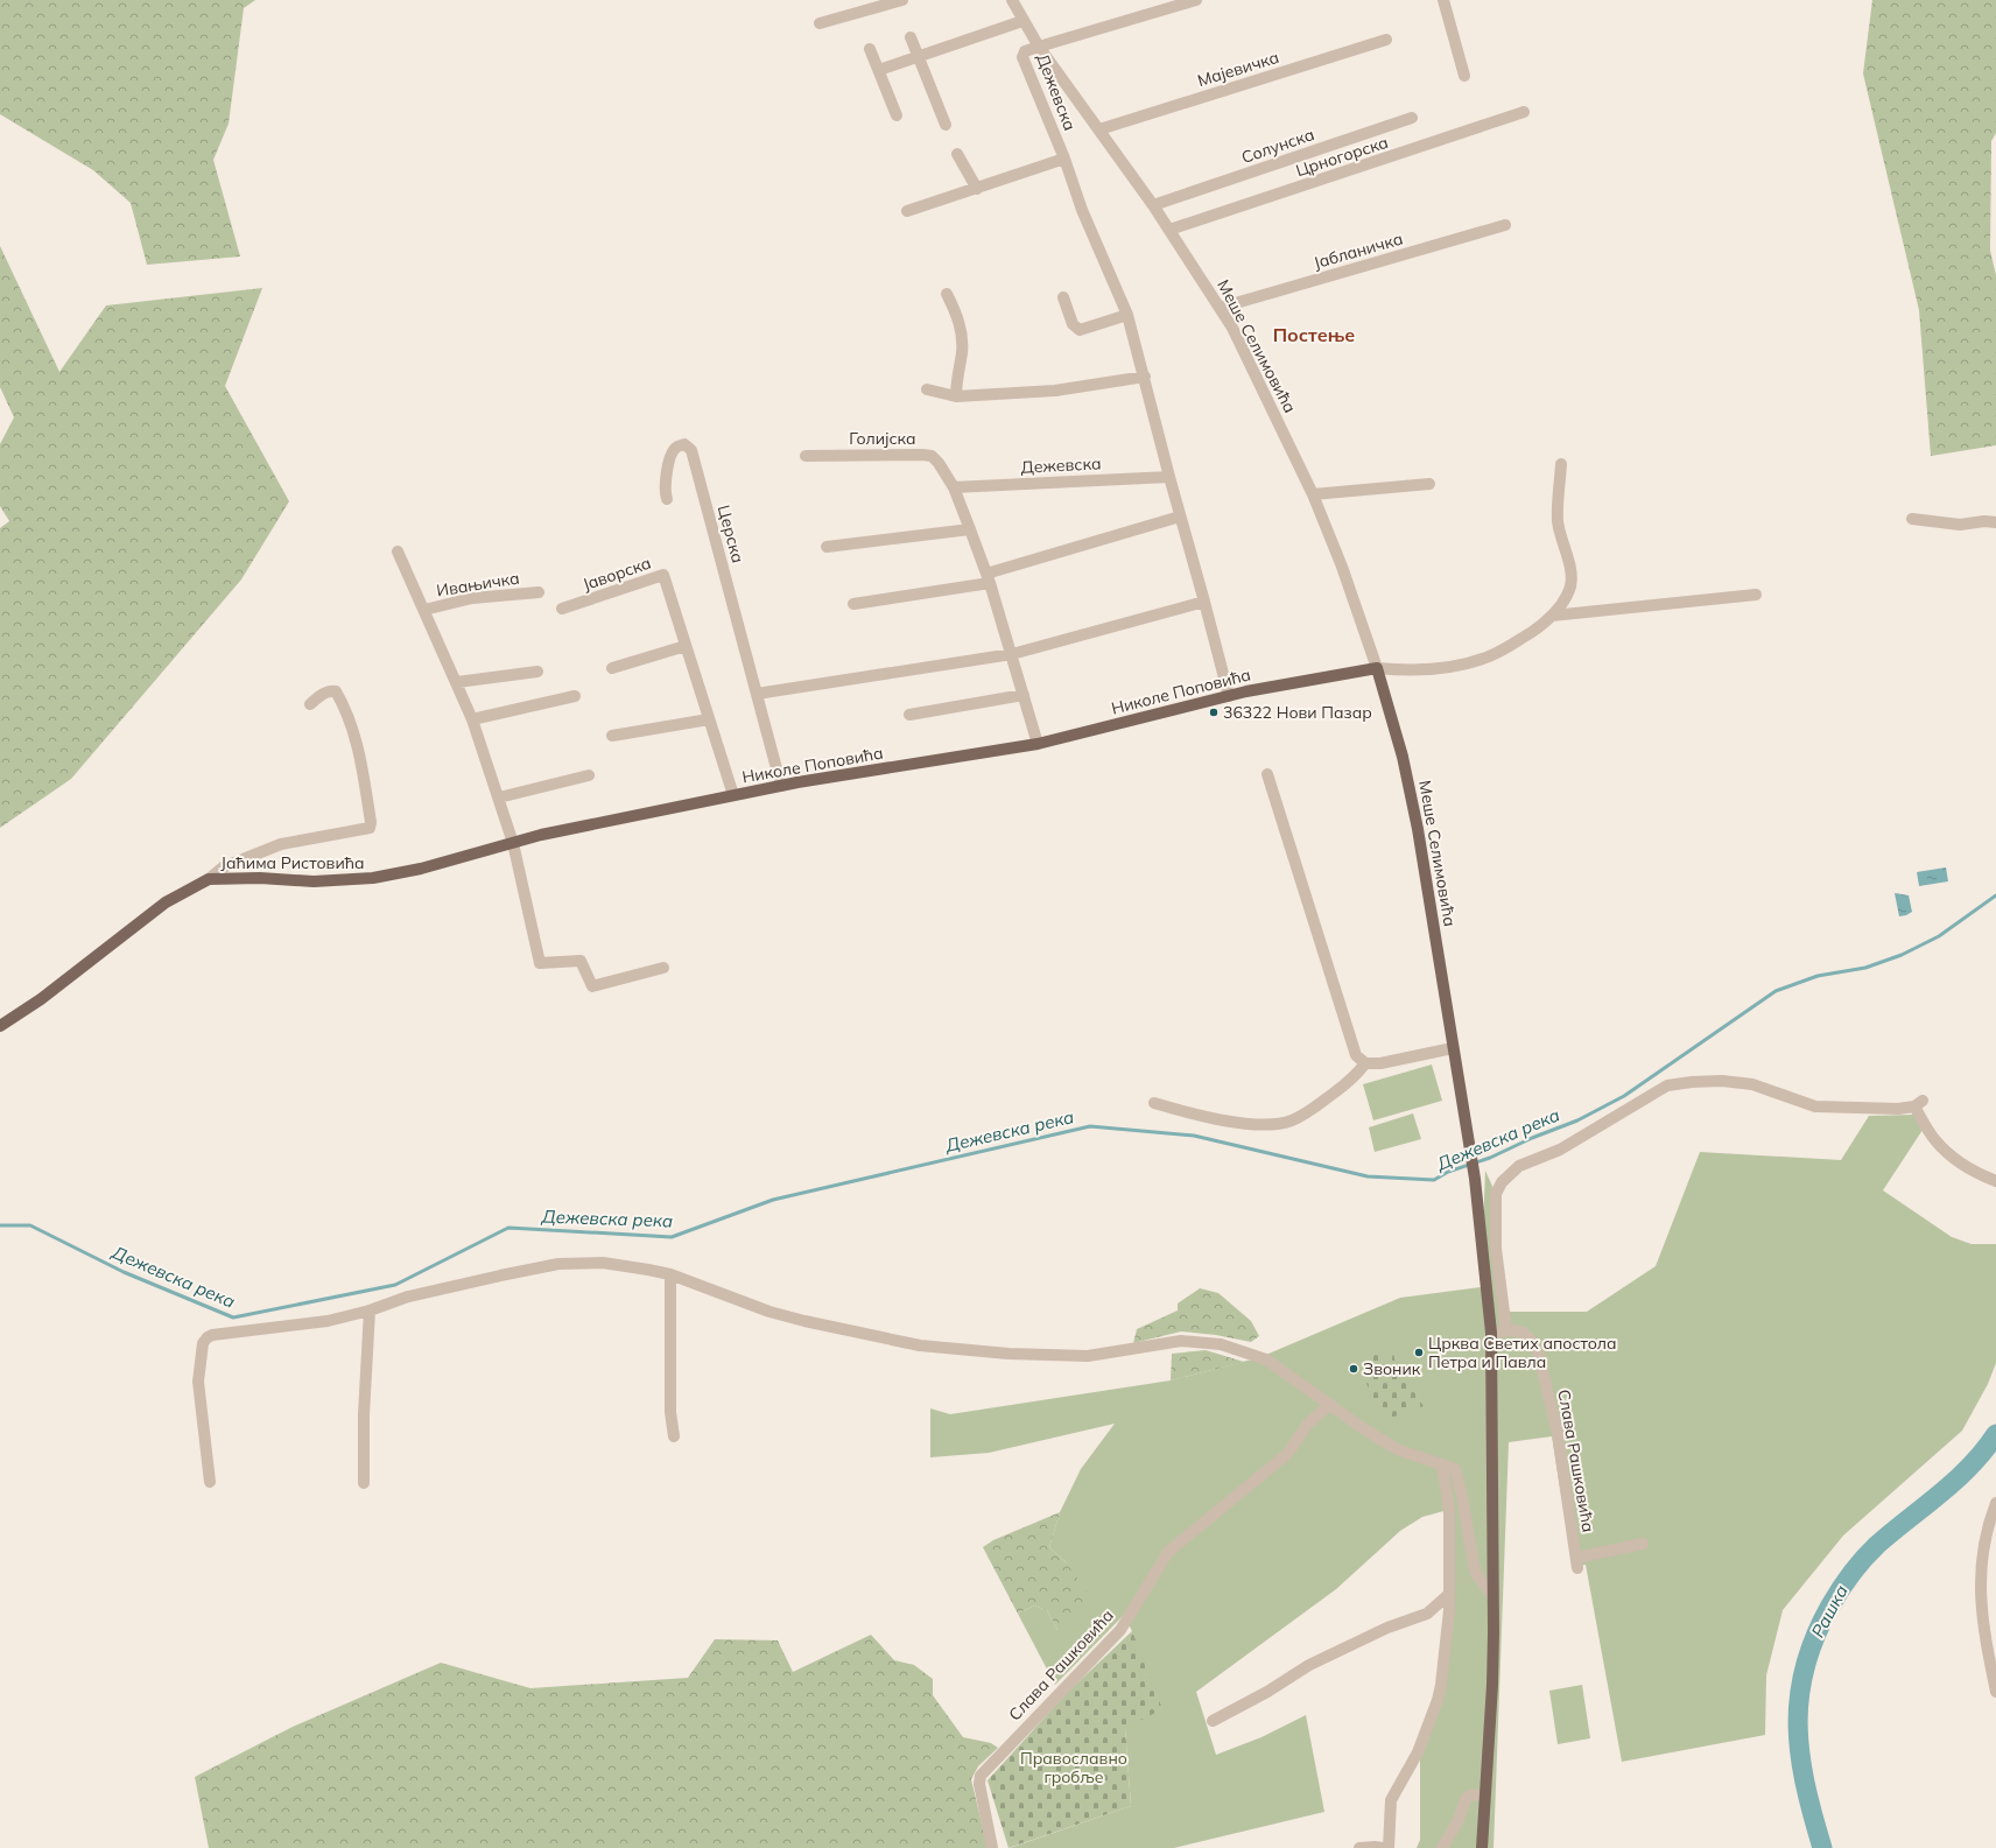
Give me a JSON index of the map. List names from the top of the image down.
{
  "streets": {
    "main road": ["Меше Селимовића", "Николе Поповића", "Јаћима Ристовића"],
    "street": [
      "Мајевичка",
      "Дежевска",
      "Солунска",
      "Црногорска",
      "Јабланичка",
      "Голијска",
      "Церска",
      "Јаворска",
      "Ивањичка",
      "Слава Рашковића"
    ]
  },
  "crossings": [
    ["Мајевичка", "Меше Селимовића"],
    ["Дежевска", "Меше Селимовића"],
    ["Дежевска", "Голијска"],
    ["Дежевска", "Николе Поповића"],
    ["Солунска", "Меше Селимовића"],
    ["Црногорска", "Меше Селимовића"],
    ["Јабланичка", "Меше Селимовића"],
    ["Меше Селимовића", "Николе Поповића"],
    ["Голијска", "Николе Поповића"],
    ["Церска", "Николе Поповића"],
    ["Јаворска", "Николе Поповића"],
    ["Ивањичка", "Николе Поповића"],
    ["Ивањичка", "Јаћима Ристовића"],
    ["Николе Поповића", "Јаћима Ристовића"]
  ],
  "districts": ["Постење"],
  "water": ["Дежевска река", "Рашка"],
  "parks": ["Православно гробље"],
  "places": ["36322 Нови Пазар", "Црква Светих апостола Петра и Павла", "Звоник"]
}
